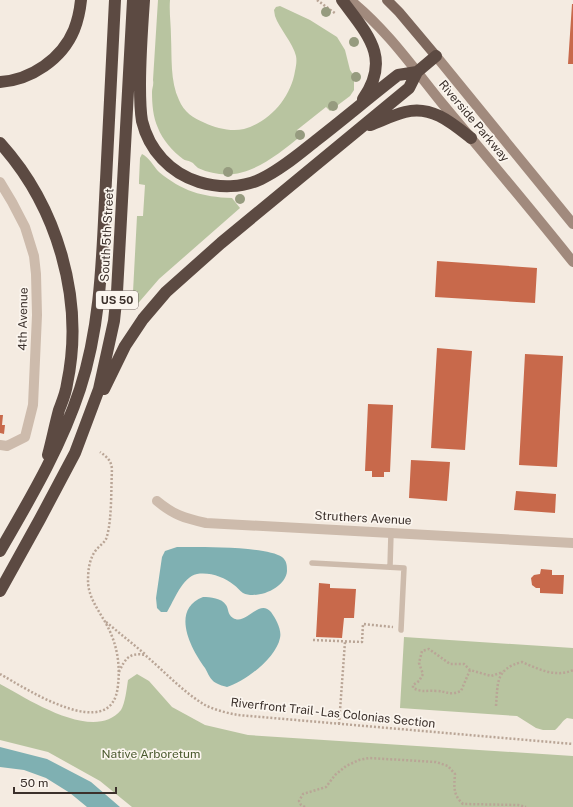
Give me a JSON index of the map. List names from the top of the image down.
{
  "streets": {
    "highway": ["South 5th Street", "US 50"],
    "main road": ["Riverside Parkway"],
    "street": ["4th Avenue", "Struthers Avenue"],
    "path": ["Riverfront Trail - Las Colonias Section"]
  },
  "parks": ["Native Arboretum"],
  "scale_bar": "50 m"
}
